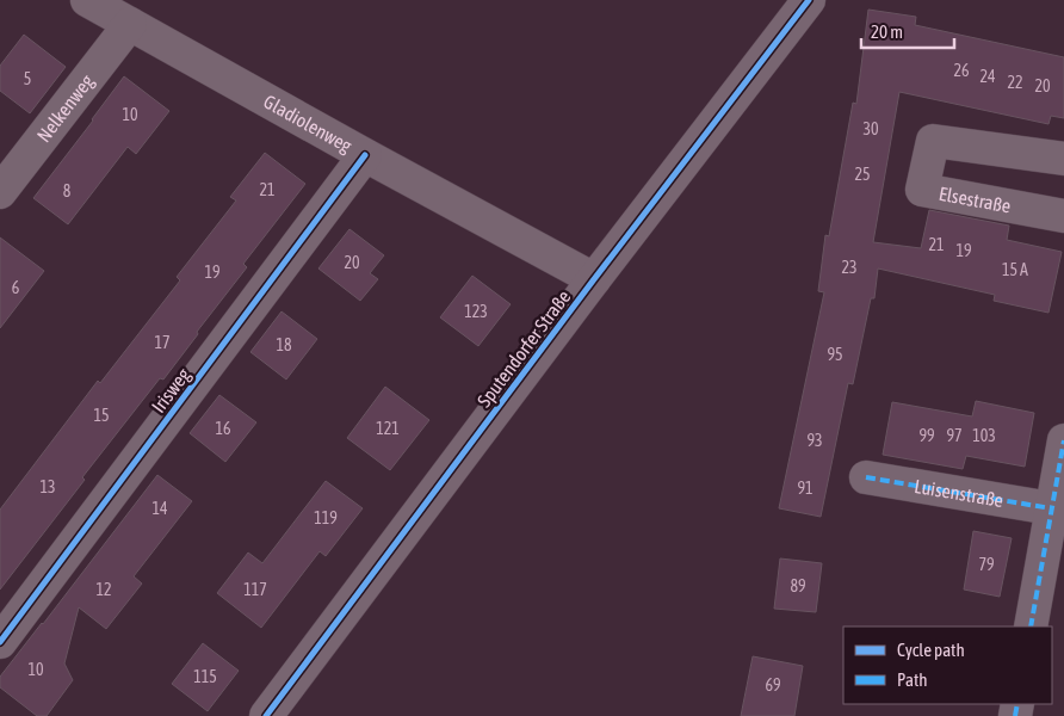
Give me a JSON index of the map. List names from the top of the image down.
{
  "streets": {
    "street": [
      "Nelkenweg",
      "Gladiolenweg",
      "Elsestraße",
      "Sputendorfer Straße",
      "Irisweg",
      "Luisenstraße"
    ]
  },
  "crossings": [
    ["Nelkenweg", "Gladiolenweg"],
    ["Gladiolenweg", "Sputendorfer Straße"],
    ["Gladiolenweg", "Irisweg"]
  ],
  "house_numbers": [
    "26",
    "24",
    "5",
    "22",
    "20",
    "10",
    "30",
    "25",
    "21",
    "8",
    "21",
    "19",
    "20",
    "23",
    "15 A",
    "19",
    "6",
    "123",
    "17",
    "18",
    "95",
    "15",
    "16",
    "121",
    "99",
    "97",
    "103",
    "93",
    "13",
    "91",
    "14",
    "119",
    "79",
    "89",
    "12",
    "117",
    "10",
    "115",
    "69"
  ],
  "legend": ["Cycle path", "Path"],
  "scale_bar": "20 m"
}
